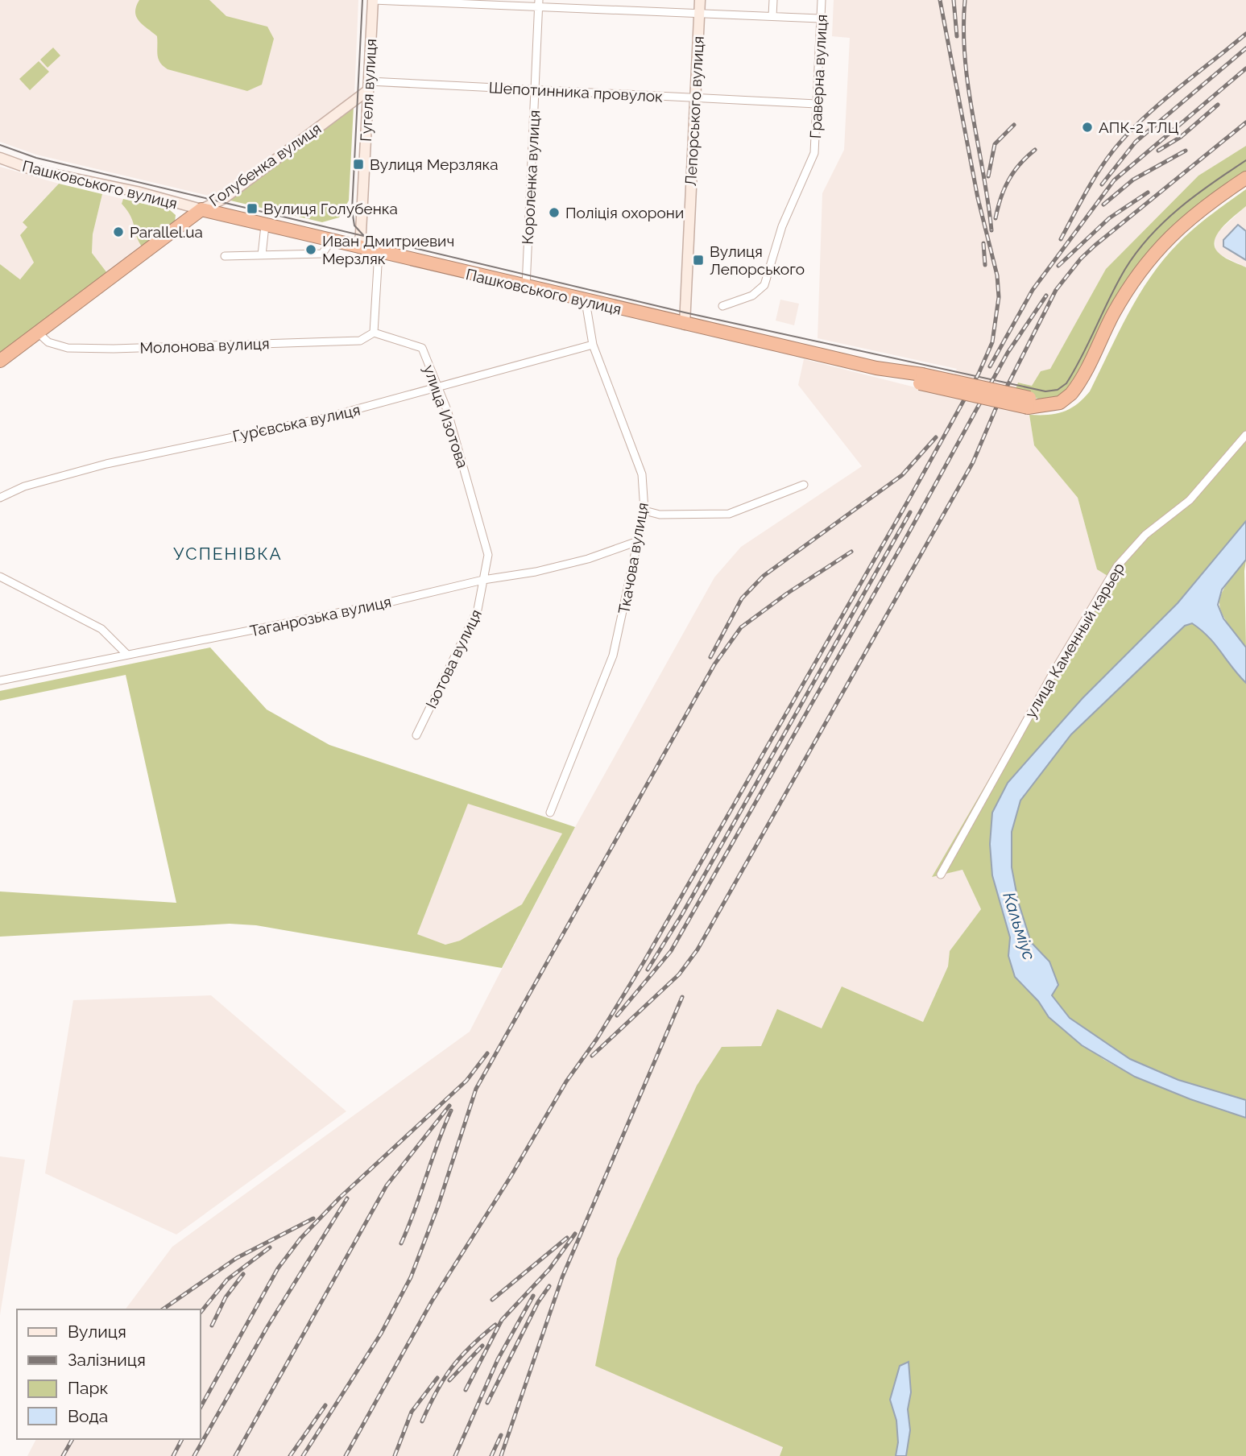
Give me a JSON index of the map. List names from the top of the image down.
{
  "streets": {
    "highway": ["Голубенка вулиця", "Пашковського вулиця"],
    "street": [
      "Граверна вулиця",
      "Гугеля вулиця",
      "Шепотинника провулок",
      "Лепорського вулиця",
      "Короленка вулиця",
      "Молонова вулиця",
      "улица Изотова",
      "Гур’євська вулиця",
      "Ткачова вулиця",
      "Таганрозька вулиця",
      "улица Каменный карьер",
      "Ізотова вулиця"
    ]
  },
  "crossings": [
    ["Граверна вулиця", "Шепотинника провулок"],
    ["Гугеля вулиця", "Шепотинника провулок"],
    ["Гугеля вулиця", "Голубенка вулиця"],
    ["Гугеля вулиця", "Пашковського вулиця"],
    ["Шепотинника провулок", "Лепорського вулиця"],
    ["Шепотинника провулок", "Голубенка вулиця"],
    ["Шепотинника провулок", "Короленка вулиця"],
    ["Лепорського вулиця", "Пашковського вулиця"],
    ["Голубенка вулиця", "Пашковського вулиця"],
    ["Голубенка вулиця", "Молонова вулиця"],
    ["Короленка вулиця", "Пашковського вулиця"],
    ["Пашковського вулиця", "Ткачова вулиця"],
    ["Молонова вулиця", "улица Изотова"],
    ["улица Изотова", "Гур’євська вулиця"],
    ["улица Изотова", "Таганрозька вулиця"],
    ["улица Изотова", "Ізотова вулиця"],
    ["Гур’євська вулиця", "Ткачова вулиця"],
    ["Ткачова вулиця", "Таганрозька вулиця"],
    ["Таганрозька вулиця", "Ізотова вулиця"]
  ],
  "districts": ["УСПЕНІВКА"],
  "water": ["Кальміус"],
  "places": {
    "other": [
      "АПК-2 ТЛЦ",
      "Поліція охорони",
      "Parallel.ua",
      "Иван Дмитриевич Мерзляк"
    ],
    "transit": ["Вулиця Мерзляка", "Вулиця Голубенка", "Вулиця Лепорського"]
  },
  "legend": [
    "Вулиця",
    "Залізниця",
    "Парк",
    "Вода"
  ]
}
